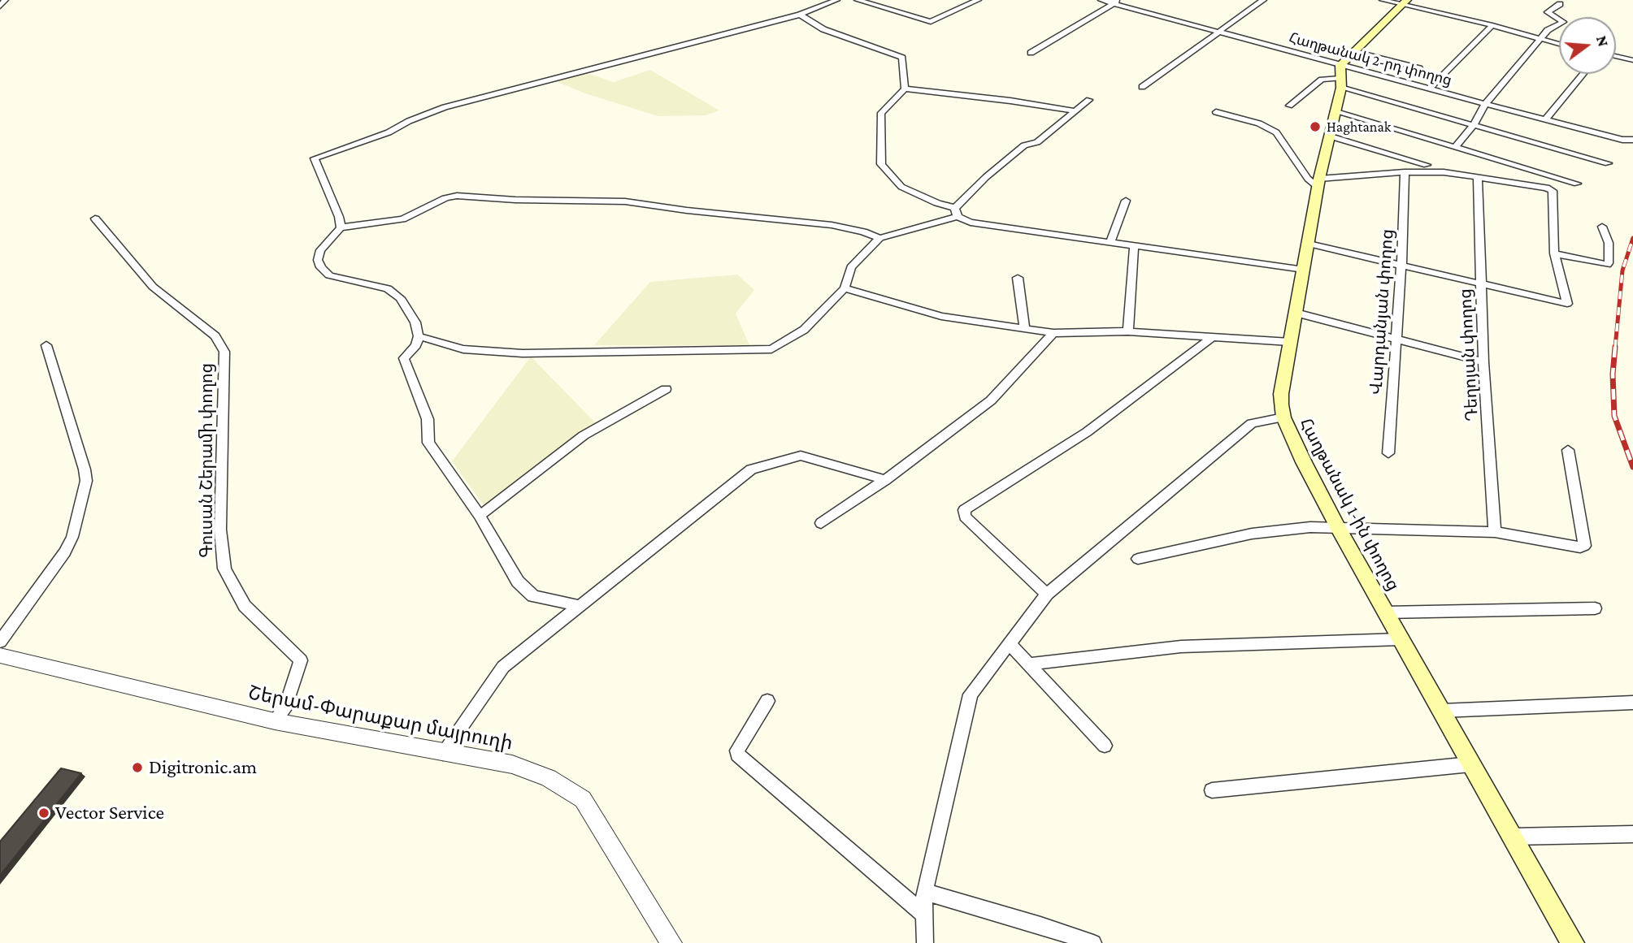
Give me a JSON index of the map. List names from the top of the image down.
{
  "streets": {
    "main road": ["Հաղթանակ 1-ին փողոց"],
    "street": [
      "Հաղթանակ 2-րդ փողոց",
      "Վարդանյան փողոց",
      "Դեղոյան փողոց",
      "Գուսան Շերամի փողոց",
      "Շերամ-Փարաքար մայրուղի"
    ]
  },
  "crossings": [
    ["Հաղթանակ 2-րդ փողոց", "Հաղթանակ 1-ին փողոց"],
    ["Գուսան Շերամի փողոց", "Շերամ-Փարաքար մայրուղի"]
  ],
  "places": ["Haghtanak", "Digitronic.am", "Vector Service"],
  "north": "right"
}
